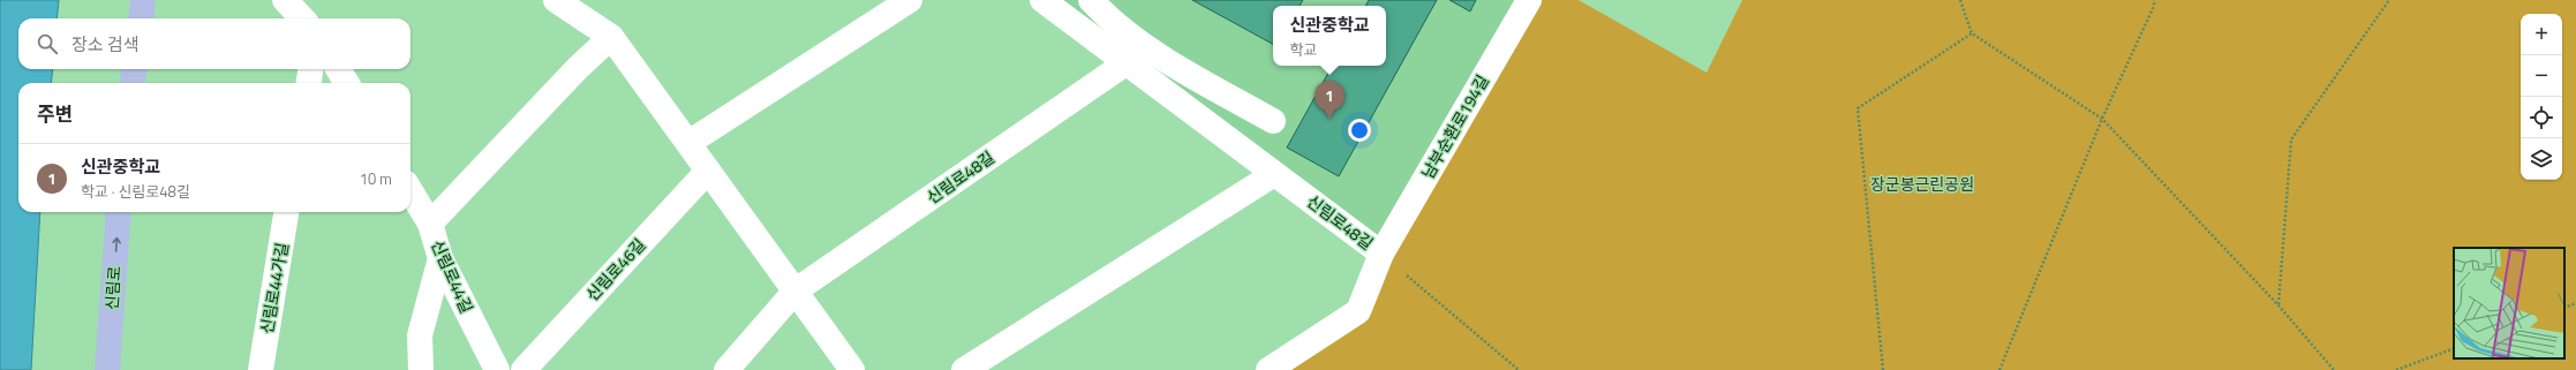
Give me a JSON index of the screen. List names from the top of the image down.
{
  "streets": {
    "main road": ["신림로"],
    "street": [
      "남부순환로194길",
      "신림로48길",
      "신림로46길",
      "신림로44길",
      "신림로44가길"
    ]
  },
  "crossings": [
    ["남부순환로194길", "신림로48길"]
  ],
  "one_way": ["신림로"],
  "parks": ["장군봉근린공원"],
  "page": {
    "popup": ["신관중학교", "학교"],
    "map_buttons": ["+", "−"],
    "search": "장소 검색",
    "pins": "1",
    "heading": "주변",
    "list": [
      {
        "mark": "1",
        "name": "신관중학교",
        "note": "학교 · 신림로48길",
        "value": "10 m"
      }
    ]
  }
}
